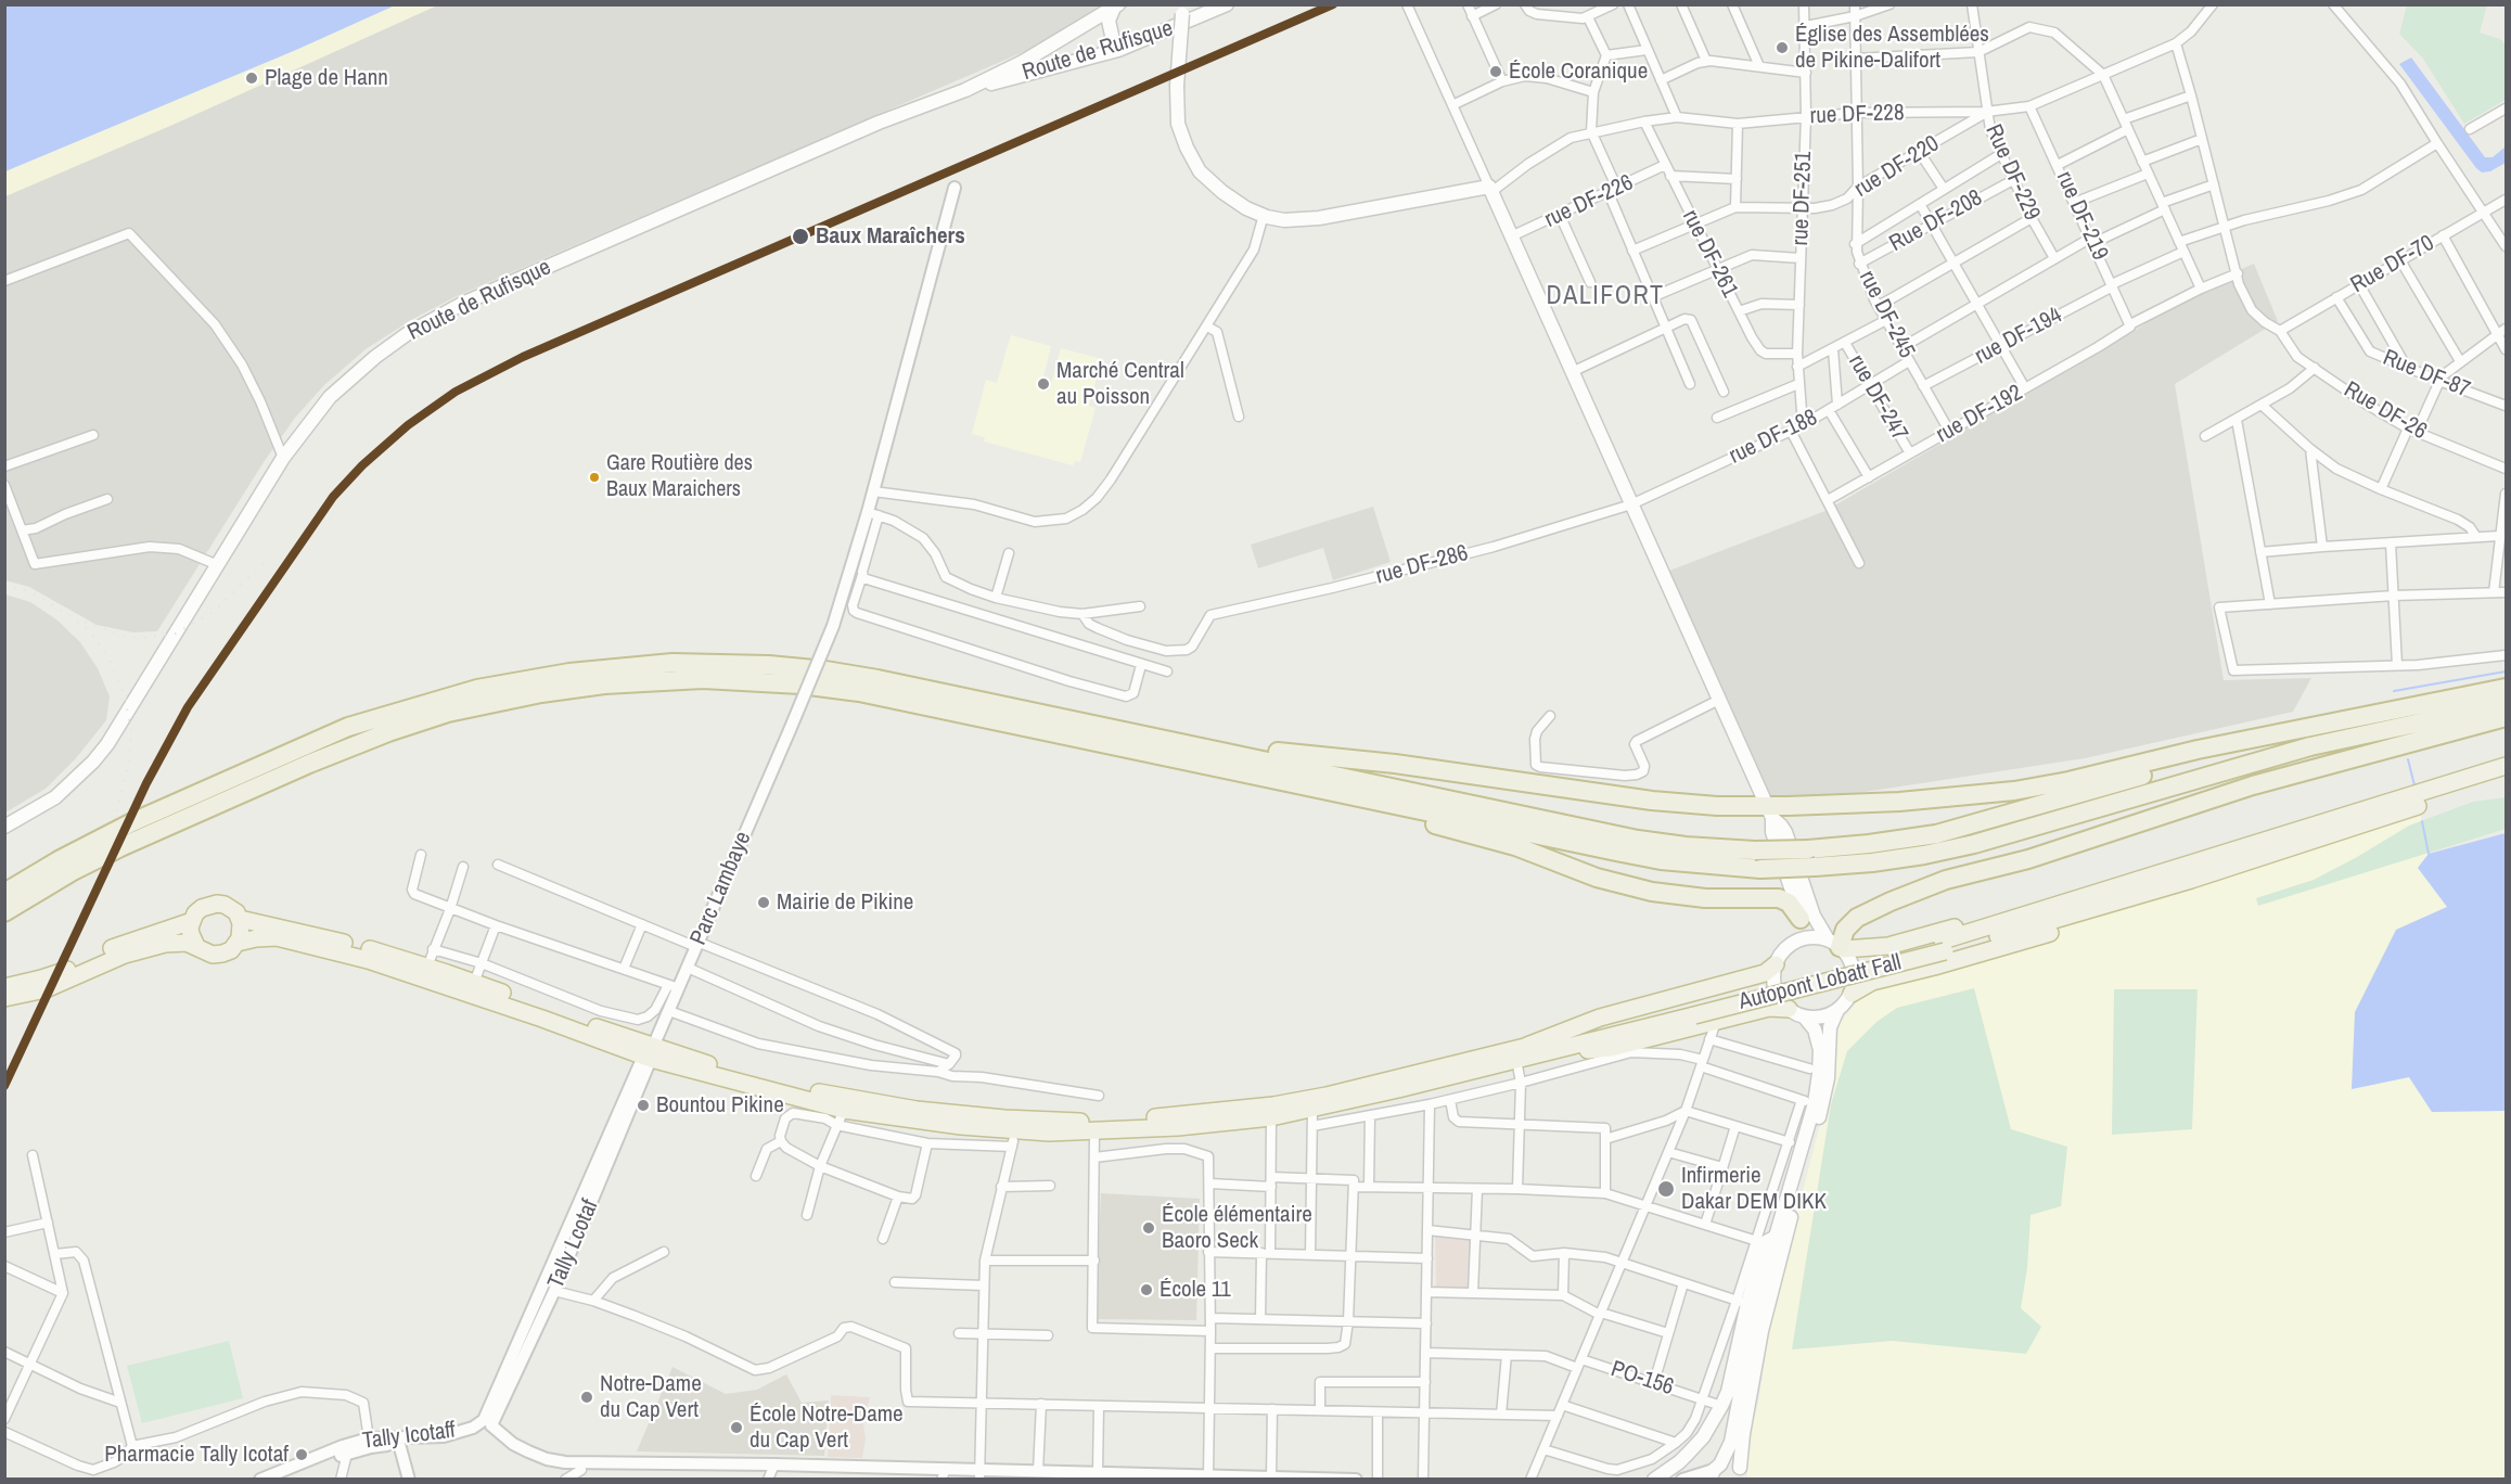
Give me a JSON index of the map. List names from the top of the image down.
{
  "streets": {
    "highway": ["Autopont Lobatt Fall"],
    "main road": ["Route de Rufisque"],
    "street": [
      "rue DF-228",
      "rue DF-220",
      "Rue DF-229",
      "rue DF-251",
      "rue DF-226",
      "rue DF-219",
      "Rue DF-208",
      "rue DF-261",
      "Rue DF-70",
      "rue DF-245",
      "rue DF-194",
      "Rue DF-87",
      "rue DF-247",
      "Rue DF-26",
      "rue DF-192",
      "rue DF-188",
      "rue DF-286",
      "Parc Lambaye",
      "Tally Lcotaf",
      "PO-156",
      "Tally Icotaff"
    ]
  },
  "crossings": [
    ["rue DF-228", "rue DF-220"],
    ["rue DF-228", "Rue DF-229"],
    ["rue DF-228", "rue DF-251"],
    ["rue DF-228", "rue DF-219"],
    ["rue DF-228", "rue DF-261"],
    ["rue DF-228", "rue DF-245"],
    ["rue DF-228", "Rue DF-26"],
    ["rue DF-220", "Rue DF-229"],
    ["rue DF-220", "rue DF-251"],
    ["rue DF-220", "rue DF-245"],
    ["Rue DF-229", "Rue DF-208"],
    ["rue DF-251", "rue DF-261"],
    ["rue DF-251", "rue DF-188"],
    ["rue DF-226", "rue DF-261"],
    ["rue DF-219", "rue DF-194"],
    ["rue DF-219", "rue DF-192"],
    ["Rue DF-208", "rue DF-245"],
    ["Rue DF-70", "Rue DF-87"],
    ["Rue DF-70", "Rue DF-26"],
    ["rue DF-245", "rue DF-194"],
    ["rue DF-245", "rue DF-192"],
    ["rue DF-245", "rue DF-188"],
    ["rue DF-247", "rue DF-192"],
    ["rue DF-247", "rue DF-188"],
    ["Rue DF-26", "rue DF-192"],
    ["rue DF-188", "rue DF-286"],
    ["Parc Lambaye", "Tally Lcotaf"],
    ["Tally Lcotaf", "Tally Icotaff"]
  ],
  "districts": ["DALIFORT"],
  "places": [
    "Église des Assemblées de Pikine-Dalifort",
    "École Coranique",
    "Plage de Hann",
    "Baux Maraîchers",
    "Marché Central au Poisson",
    "Gare Routière des Baux Maraichers",
    "Mairie de Pikine",
    "Bountou Pikine",
    "Infirmerie Dakar DEM DIKK",
    "École élémentaire Baoro Seck",
    "École 11",
    "Notre-Dame du Cap Vert",
    "École Notre-Dame du Cap Vert",
    "Pharmacie Tally Icotaf"
  ]
}
